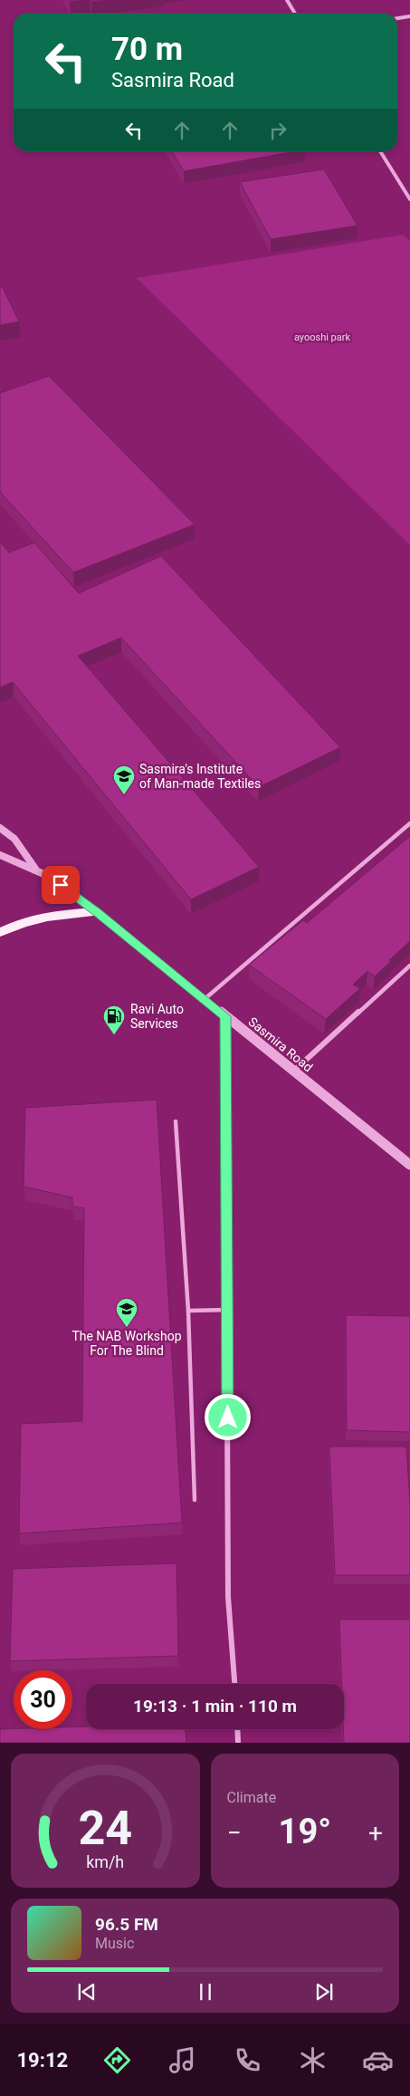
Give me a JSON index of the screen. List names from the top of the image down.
{
  "streets": {
    "street": ["Sasmira Road"]
  },
  "parks": ["ayooshi park"],
  "places": {
    "school or university": ["Sasmira's Institute of Man-made Textiles", "The NAB Workshop For The Blind"],
    "fuel station": ["Ravi Auto Services"]
  },
  "page": {
    "turn": ["70 m", "Sasmira Road"],
    "limit": "30",
    "trip": "19:13 · 1 min · 110 m",
    "tile": "Climate",
    "heat": ["−", "19°", "+"],
    "song": ["96.5 FM", "Music"],
    "tabs": "19:12",
    "gauge": ["24", "km/h"]
  }
}
